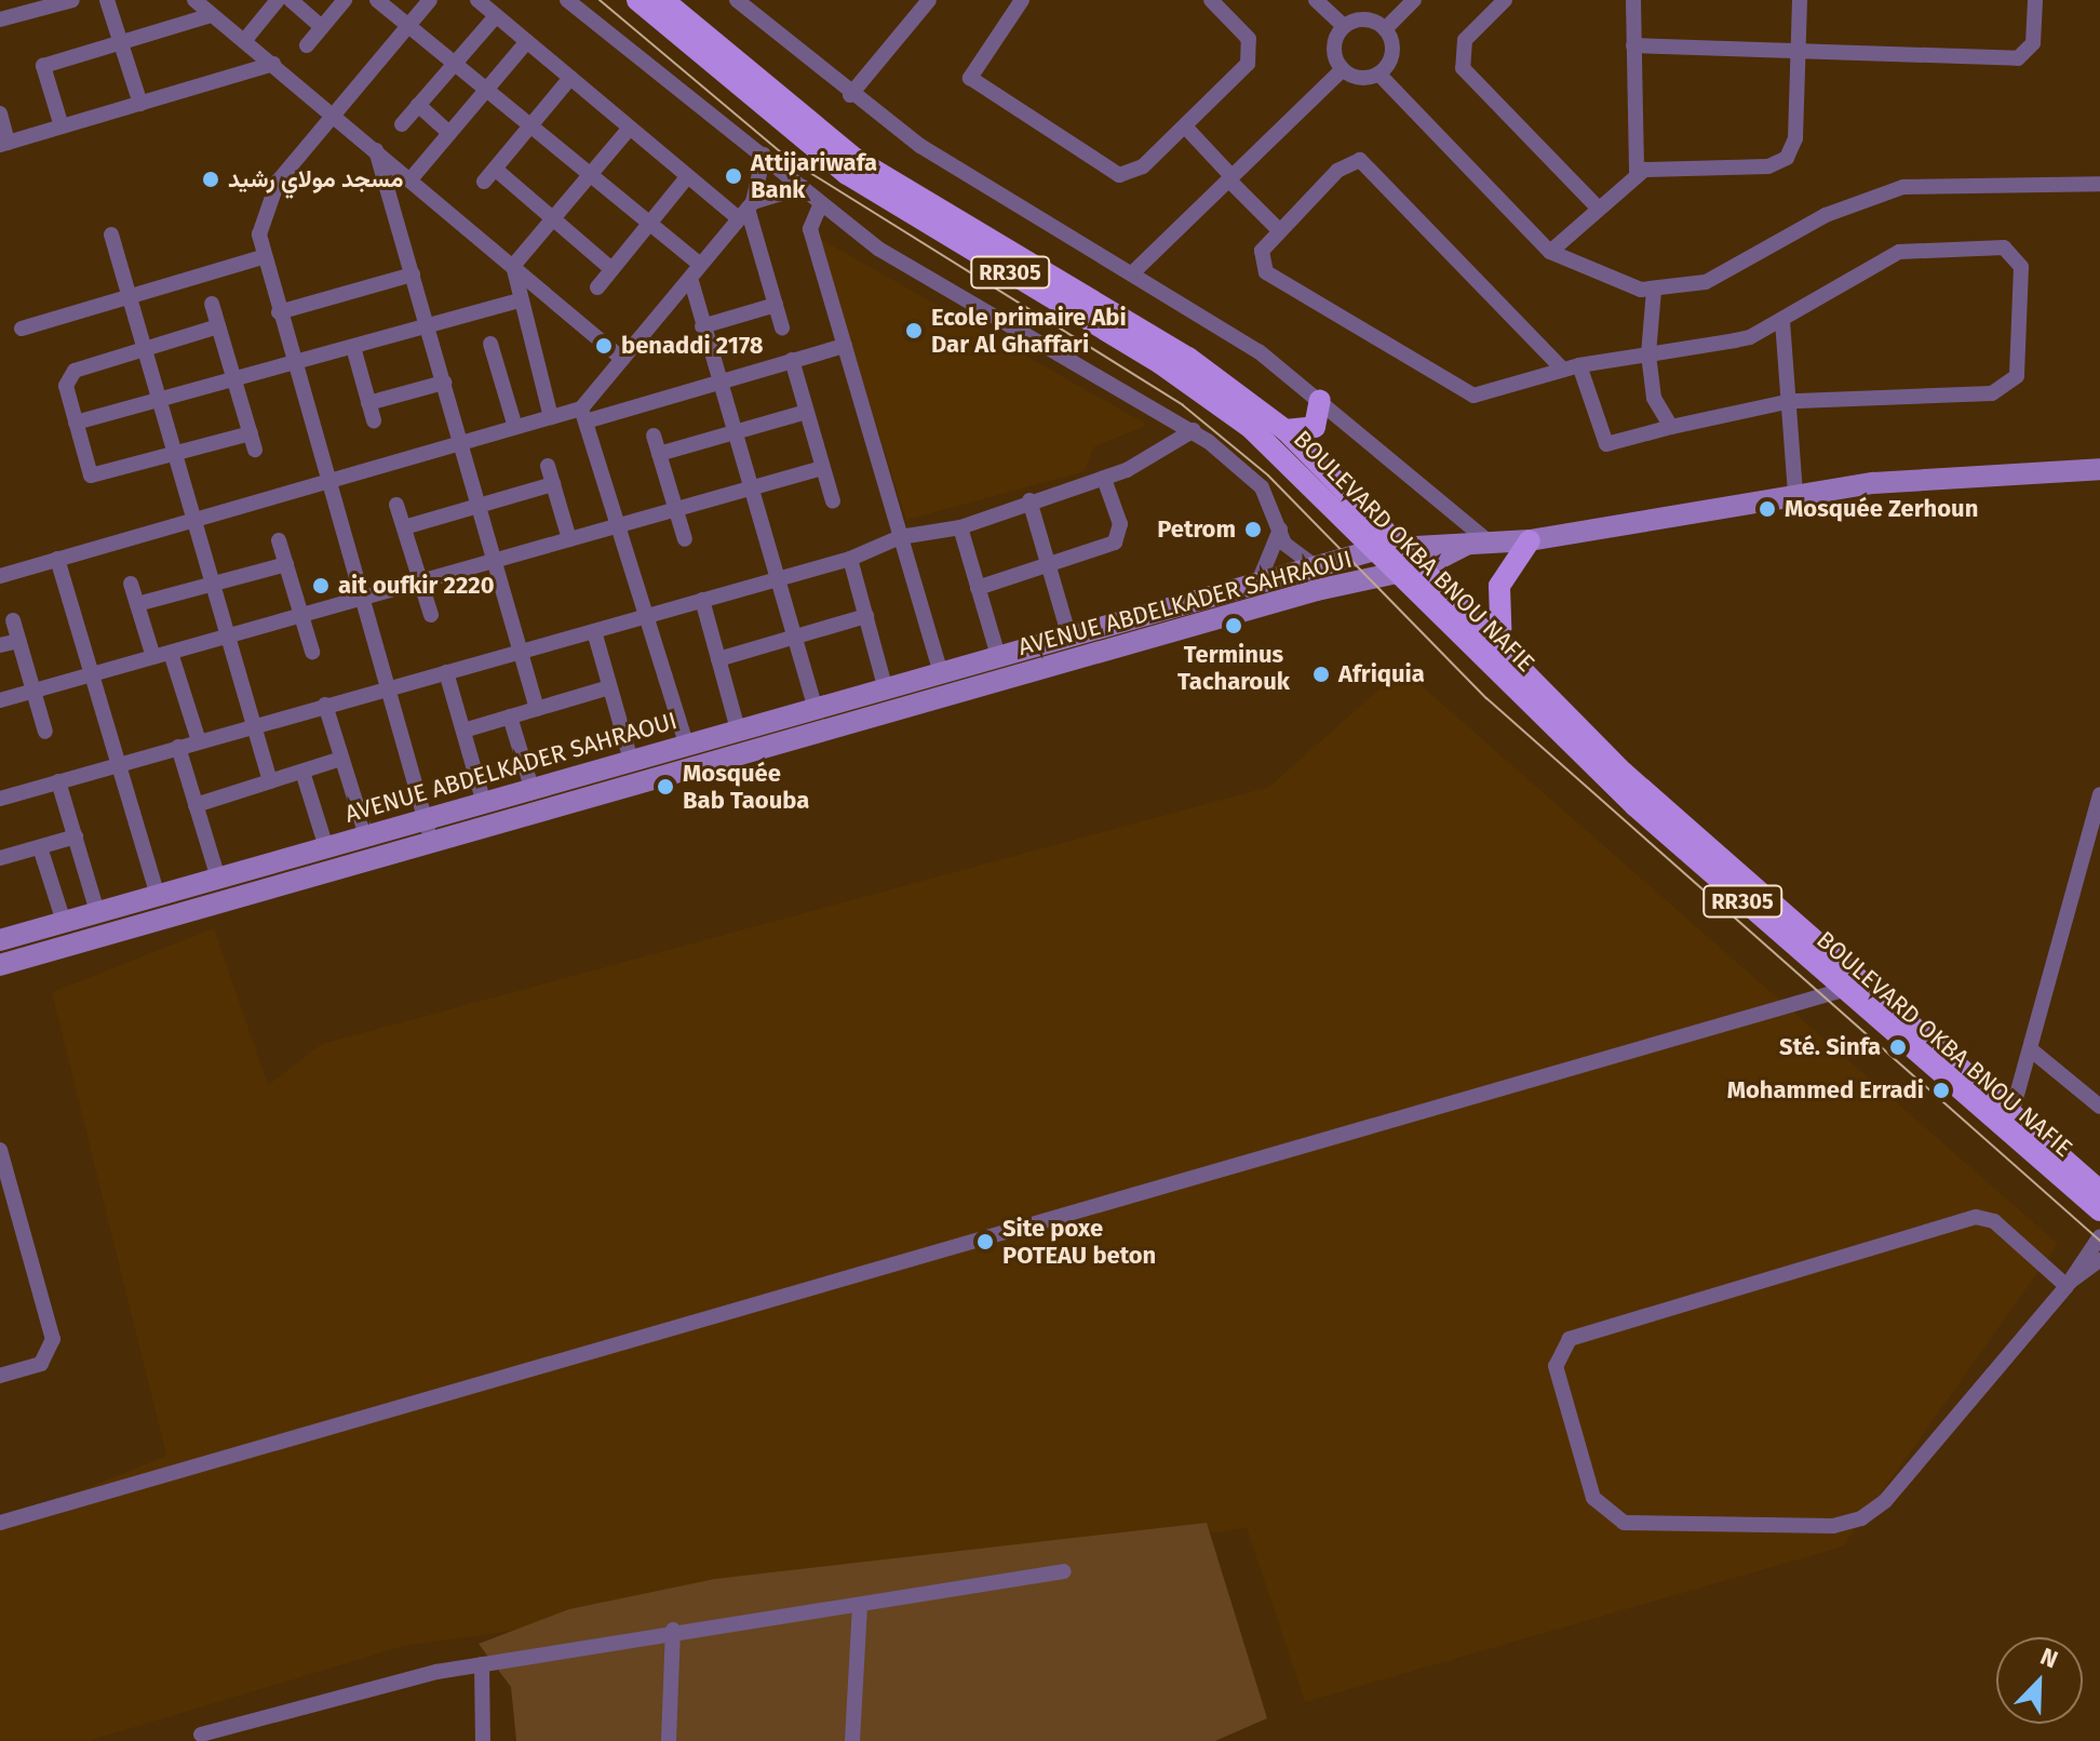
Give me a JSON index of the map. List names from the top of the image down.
{
  "streets": {
    "main road": ["RR305", "BOULEVARD OKBA BNOU NAFIE", "AVENUE ABDELKADER SAHRAOUI"]
  },
  "crossings": [
    ["BOULEVARD OKBA BNOU NAFIE", "AVENUE ABDELKADER SAHRAOUI"]
  ],
  "places": [
    "Attijariwafa Bank",
    "مسجد مولاي رشيد",
    "Ecole primaire Abi Dar Al Ghaffari",
    "benaddi 2178",
    "Mosquée Zerhoun",
    "Petrom",
    "ait oufkir 2220",
    "Terminus Tacharouk",
    "Afriquia",
    "Mosquée Bab Taouba",
    "Sté. Sinfa",
    "Mohammed Erradi",
    "Site poxe POTEAU beton"
  ],
  "north": "top right"
}
